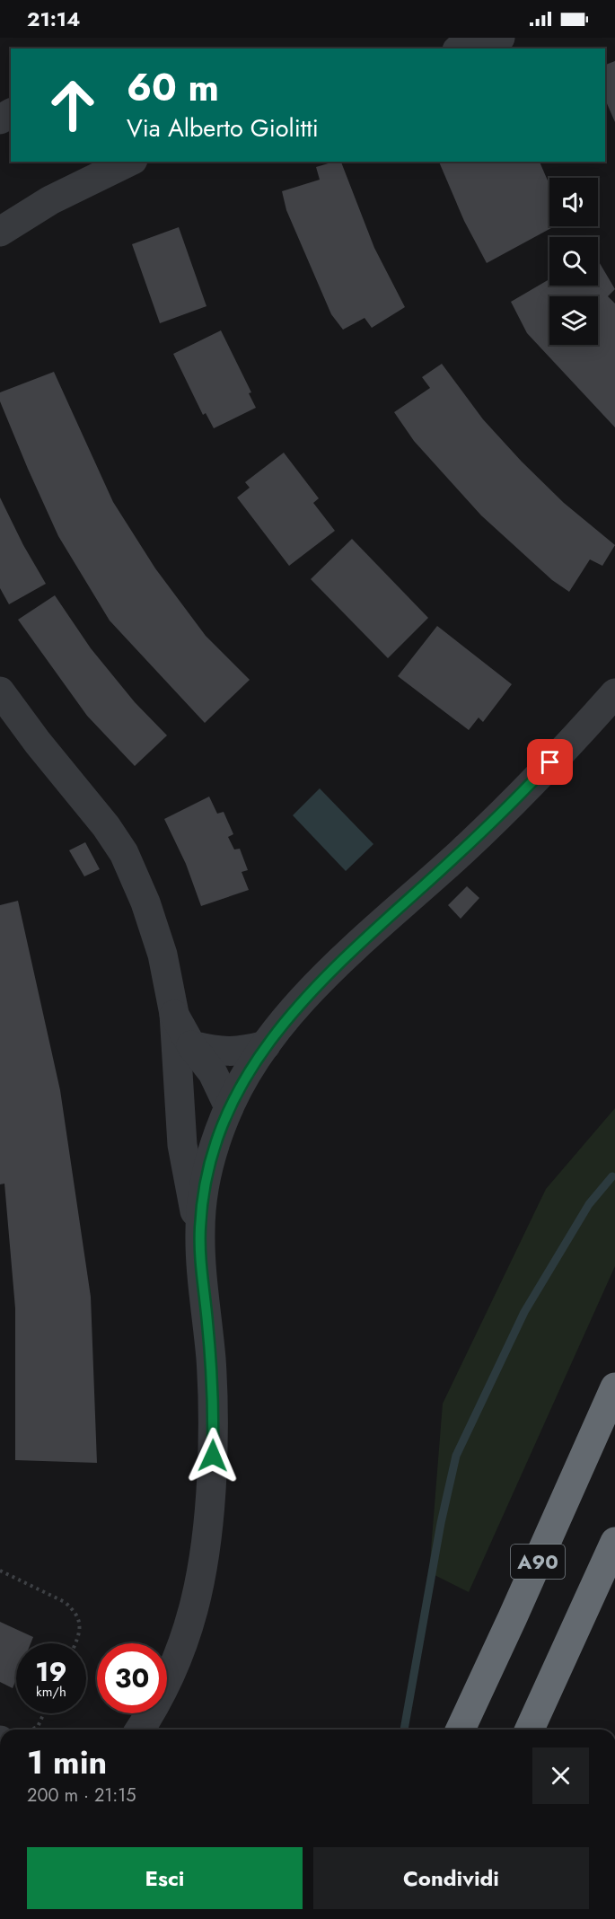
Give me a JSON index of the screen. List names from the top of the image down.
{
  "streets": {
    "highway": ["A90"]
  },
  "page": {
    "status": "21:14",
    "turn": ["60 m", "Via Alberto Giolitti"],
    "speed": "19 km/h",
    "limit": "30",
    "heading": ["1 min", "200 m · 21:15"],
    "buttons": ["Esci", "Condividi"]
  }
}
